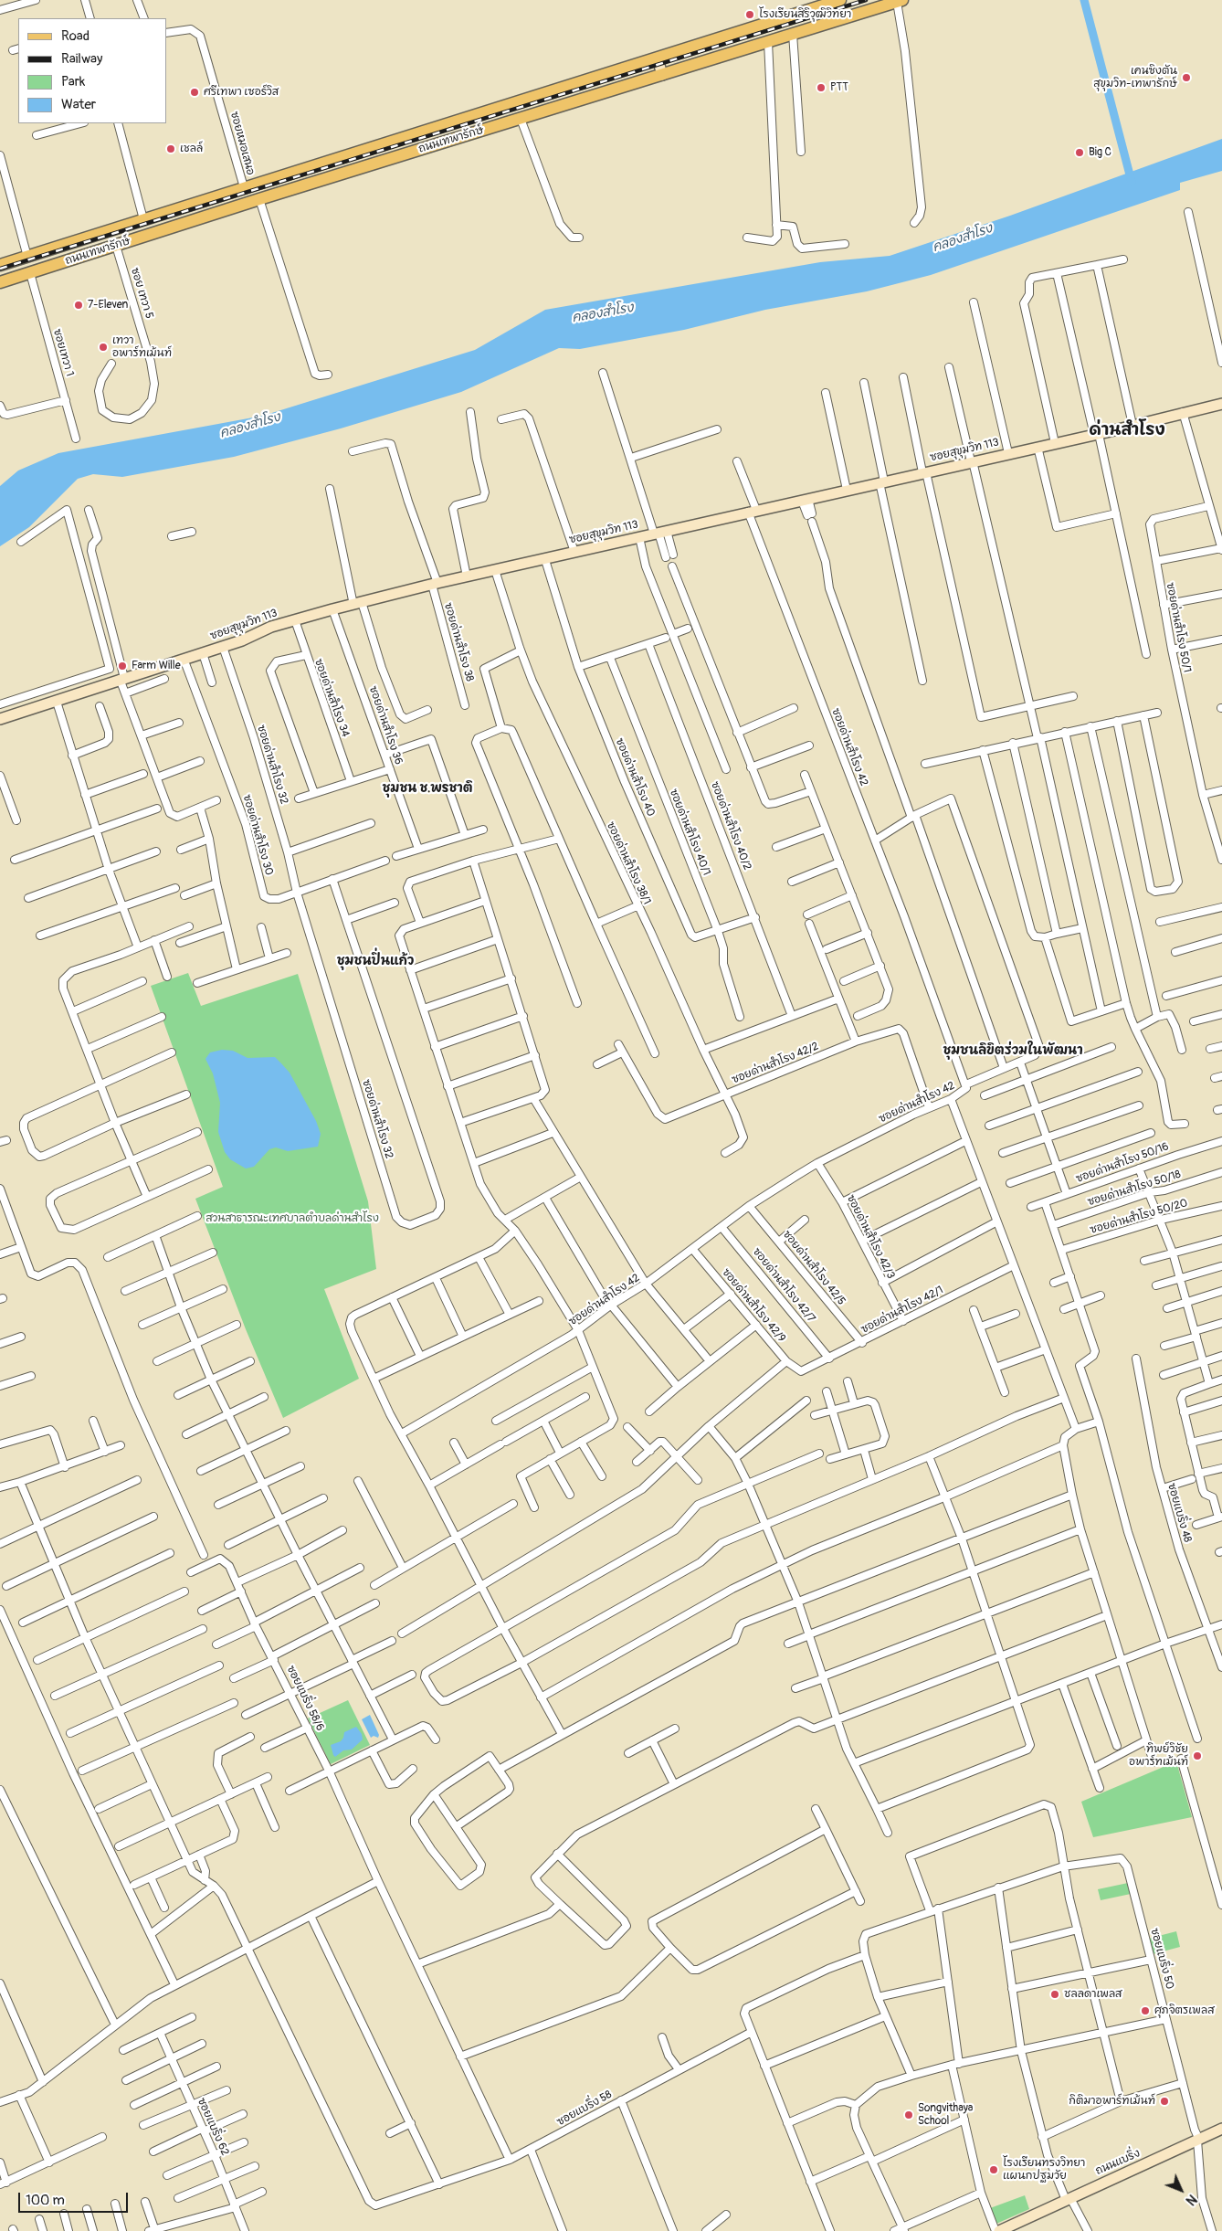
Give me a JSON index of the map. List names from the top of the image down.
{
  "streets": {
    "main road": ["ถนนเทพารักษ์", "ซอยสุขุมวิท 113", "ถนนแบริ่ง"],
    "street": [
      "ซอยหมอเสนอ",
      "ซอย เทวา 5",
      "ซอยเทวา 1",
      "ซอยด่านสำโรง 50/1",
      "ซอยด่านสำโรง 38",
      "ซอยด่านสำโรง 34",
      "ซอยด่านสำโรง 36",
      "ซอยด่านสำโรง 42",
      "ซอยด่านสำโรง 32",
      "ซอยด่านสำโรง 40",
      "ซอยด่านสำโรง 40/2",
      "ซอยด่านสำโรง 40/1",
      "ซอยด่านสำโรง 30",
      "ซอยด่านสำโรง 38/1",
      "ซอยด่านสำโรง 42/2",
      "ซอยด่านสำโรง 50/16",
      "ซอยด่านสำโรง 50/18",
      "ซอยด่านสำโรง 50/20",
      "ซอยด่านสำโรง 42/3",
      "ซอยด่านสำโรง 42/5",
      "ซอยด่านสำโรง 42/7",
      "ซอยด่านสำโรง 42/9",
      "ซอยด่านสำโรง 42/1",
      "ซอยแบริ่ง 48",
      "ซอยแบริ่ง 58/6",
      "ซอยแบริ่ง 50",
      "ซอยแบริ่ง 58",
      "ซอยแบริ่ง 62"
    ]
  },
  "crossings": [
    ["ถนนเทพารักษ์", "ซอยหมอเสนอ"],
    ["ถนนเทพารักษ์", "ซอย เทวา 5"],
    ["ถนนเทพารักษ์", "ซอยเทวา 1"],
    ["ซอยสุขุมวิท 113", "ซอยด่านสำโรง 38"],
    ["ซอยสุขุมวิท 113", "ซอยด่านสำโรง 34"],
    ["ซอยสุขุมวิท 113", "ซอยด่านสำโรง 36"],
    ["ซอยสุขุมวิท 113", "ซอยด่านสำโรง 42"],
    ["ซอยสุขุมวิท 113", "ซอยด่านสำโรง 32"],
    ["ซอยสุขุมวิท 113", "ซอยด่านสำโรง 40"],
    ["ซอยสุขุมวิท 113", "ซอยด่านสำโรง 30"],
    ["ซอยสุขุมวิท 113", "ซอยด่านสำโรง 38/1"],
    ["ซอยด่านสำโรง 42", "ซอยด่านสำโรง 42/2"],
    ["ซอยด่านสำโรง 42", "ซอยด่านสำโรง 42/3"],
    ["ซอยด่านสำโรง 42", "ซอยด่านสำโรง 42/5"],
    ["ซอยด่านสำโรง 42", "ซอยด่านสำโรง 42/7"],
    ["ซอยด่านสำโรง 42", "ซอยด่านสำโรง 42/9"],
    ["ซอยด่านสำโรง 32", "ซอยด่านสำโรง 30"],
    ["ซอยด่านสำโรง 40", "ซอยด่านสำโรง 40/2"],
    ["ซอยด่านสำโรง 40", "ซอยด่านสำโรง 40/1"],
    ["ซอยด่านสำโรง 38/1", "ซอยด่านสำโรง 42/2"],
    ["ซอยด่านสำโรง 42/3", "ซอยด่านสำโรง 42/1"],
    ["ซอยด่านสำโรง 42/5", "ซอยด่านสำโรง 42/1"],
    ["ซอยด่านสำโรง 42/7", "ซอยด่านสำโรง 42/1"],
    ["ซอยด่านสำโรง 42/9", "ซอยด่านสำโรง 42/1"],
    ["ซอยแบริ่ง 50", "ถนนแบริ่ง"]
  ],
  "districts": [
    "ด่านสำโรง",
    "ชุมชน ช.พรชาติ",
    "ชุมชนปิ่นแก้ว",
    "ชุมชนลิขิตร่วมในพัฒนา"
  ],
  "water": ["คลองสำโรง"],
  "parks": ["สวนสาธารณะเทศบาลตำบลด่านสำโรง"],
  "places": [
    "โรงเรียนสิริวุฒิวิทยา",
    "เคนซิงตัน สุขุมวิท-เทพารักษ์",
    "PTT",
    "ศรีเทพา เซอร์วิส",
    "เชลล์",
    "Big C",
    "7-Eleven",
    "เทวา อพาร์ทเม้นท์",
    "Farm Wille",
    "ทิพย์วิชัย อพาร์ทเม้นท์",
    "ชลลดาเพลส",
    "ศุภจิตรเพลส",
    "กิติมาอพาร์ทเม้นท์",
    "Songvithaya School",
    "โรงเรียนทรงวิทยา แผนกปฐมวัย"
  ],
  "legend": [
    "Road",
    "Railway",
    "Park",
    "Water"
  ],
  "scale_bar": "100 m",
  "north": "bottom right"
}
